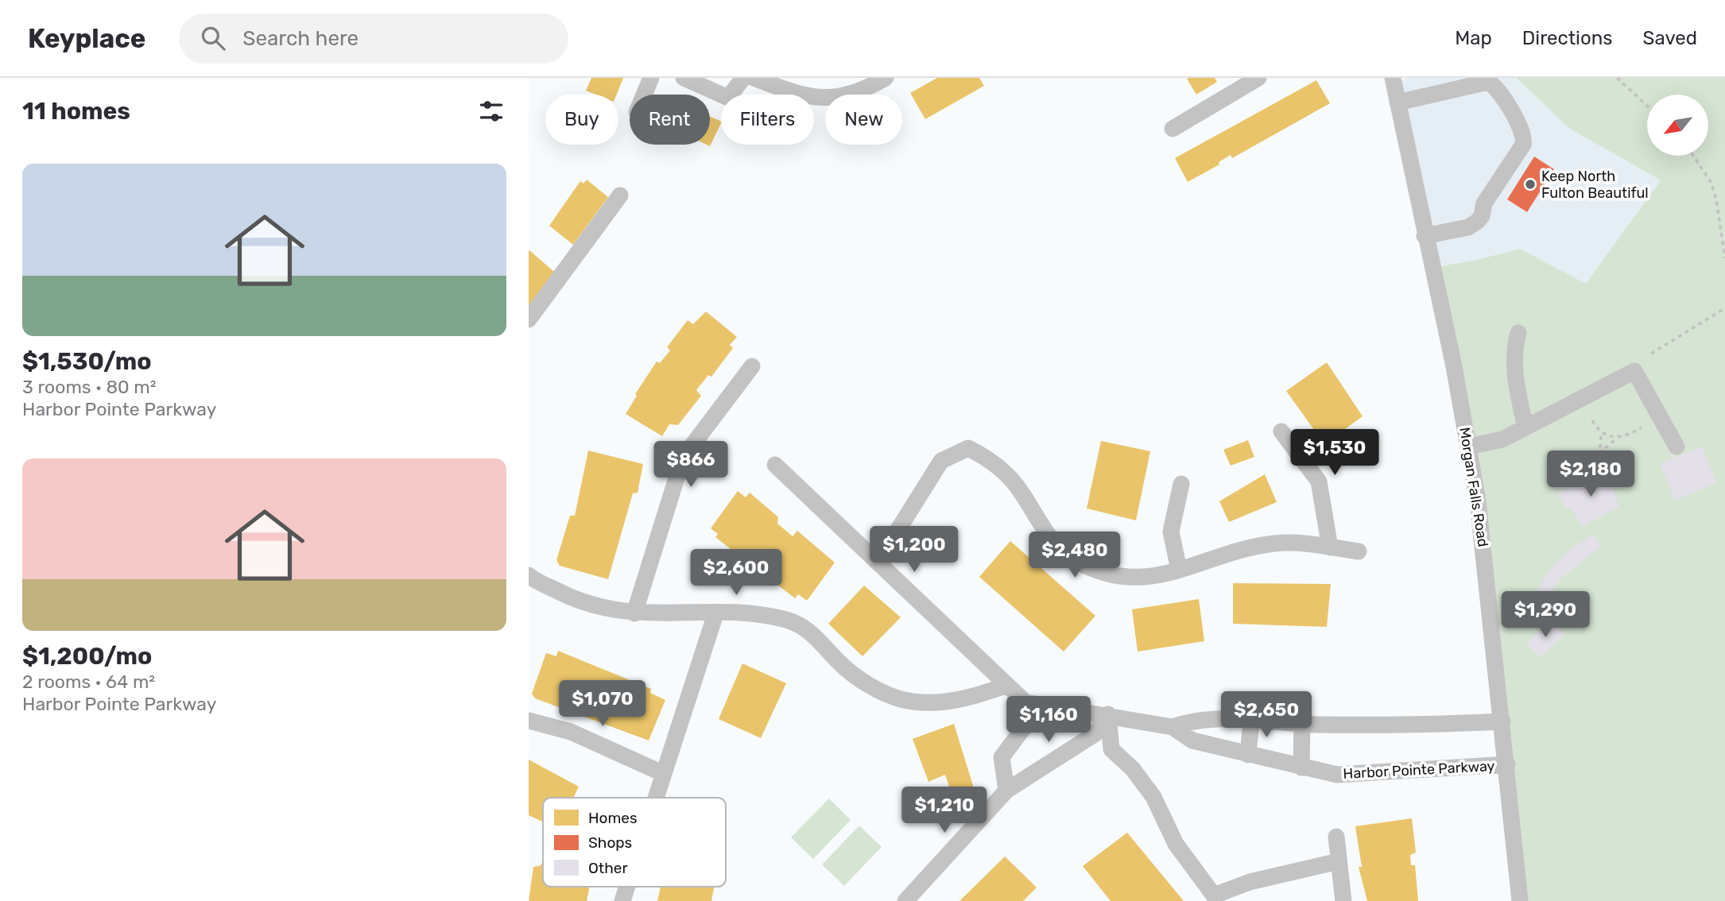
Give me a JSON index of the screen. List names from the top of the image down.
{
  "streets": {
    "street": ["Morgan Falls Road", "Harbor Pointe Parkway"]
  },
  "crossings": [
    ["Morgan Falls Road", "Harbor Pointe Parkway"]
  ],
  "places": ["Keep North Fulton Beautiful"],
  "legend": ["Homes", "Shops", "Other"],
  "north": "bottom left",
  "page": {
    "header": "Keyplace",
    "search": "Search here",
    "nav": ["Map", "Directions", "Saved"],
    "heading": "11 homes",
    "chip": [
      "Buy",
      "Rent",
      "Filters",
      "New"
    ],
    "list": [
      {
        "name": "$1,530/mo",
        "note": "3 rooms · 80 m² · Harbor Pointe Parkway"
      },
      {
        "name": "$1,200/mo",
        "note": "2 rooms · 64 m² · Harbor Pointe Parkway"
      }
    ],
    "price": [
      "$1,530",
      "$866",
      "$2,180",
      "$1,200",
      "$2,480",
      "$2,600",
      "$1,290",
      "$1,070",
      "$2,650",
      "$1,160",
      "$1,210"
    ]
  }
}
